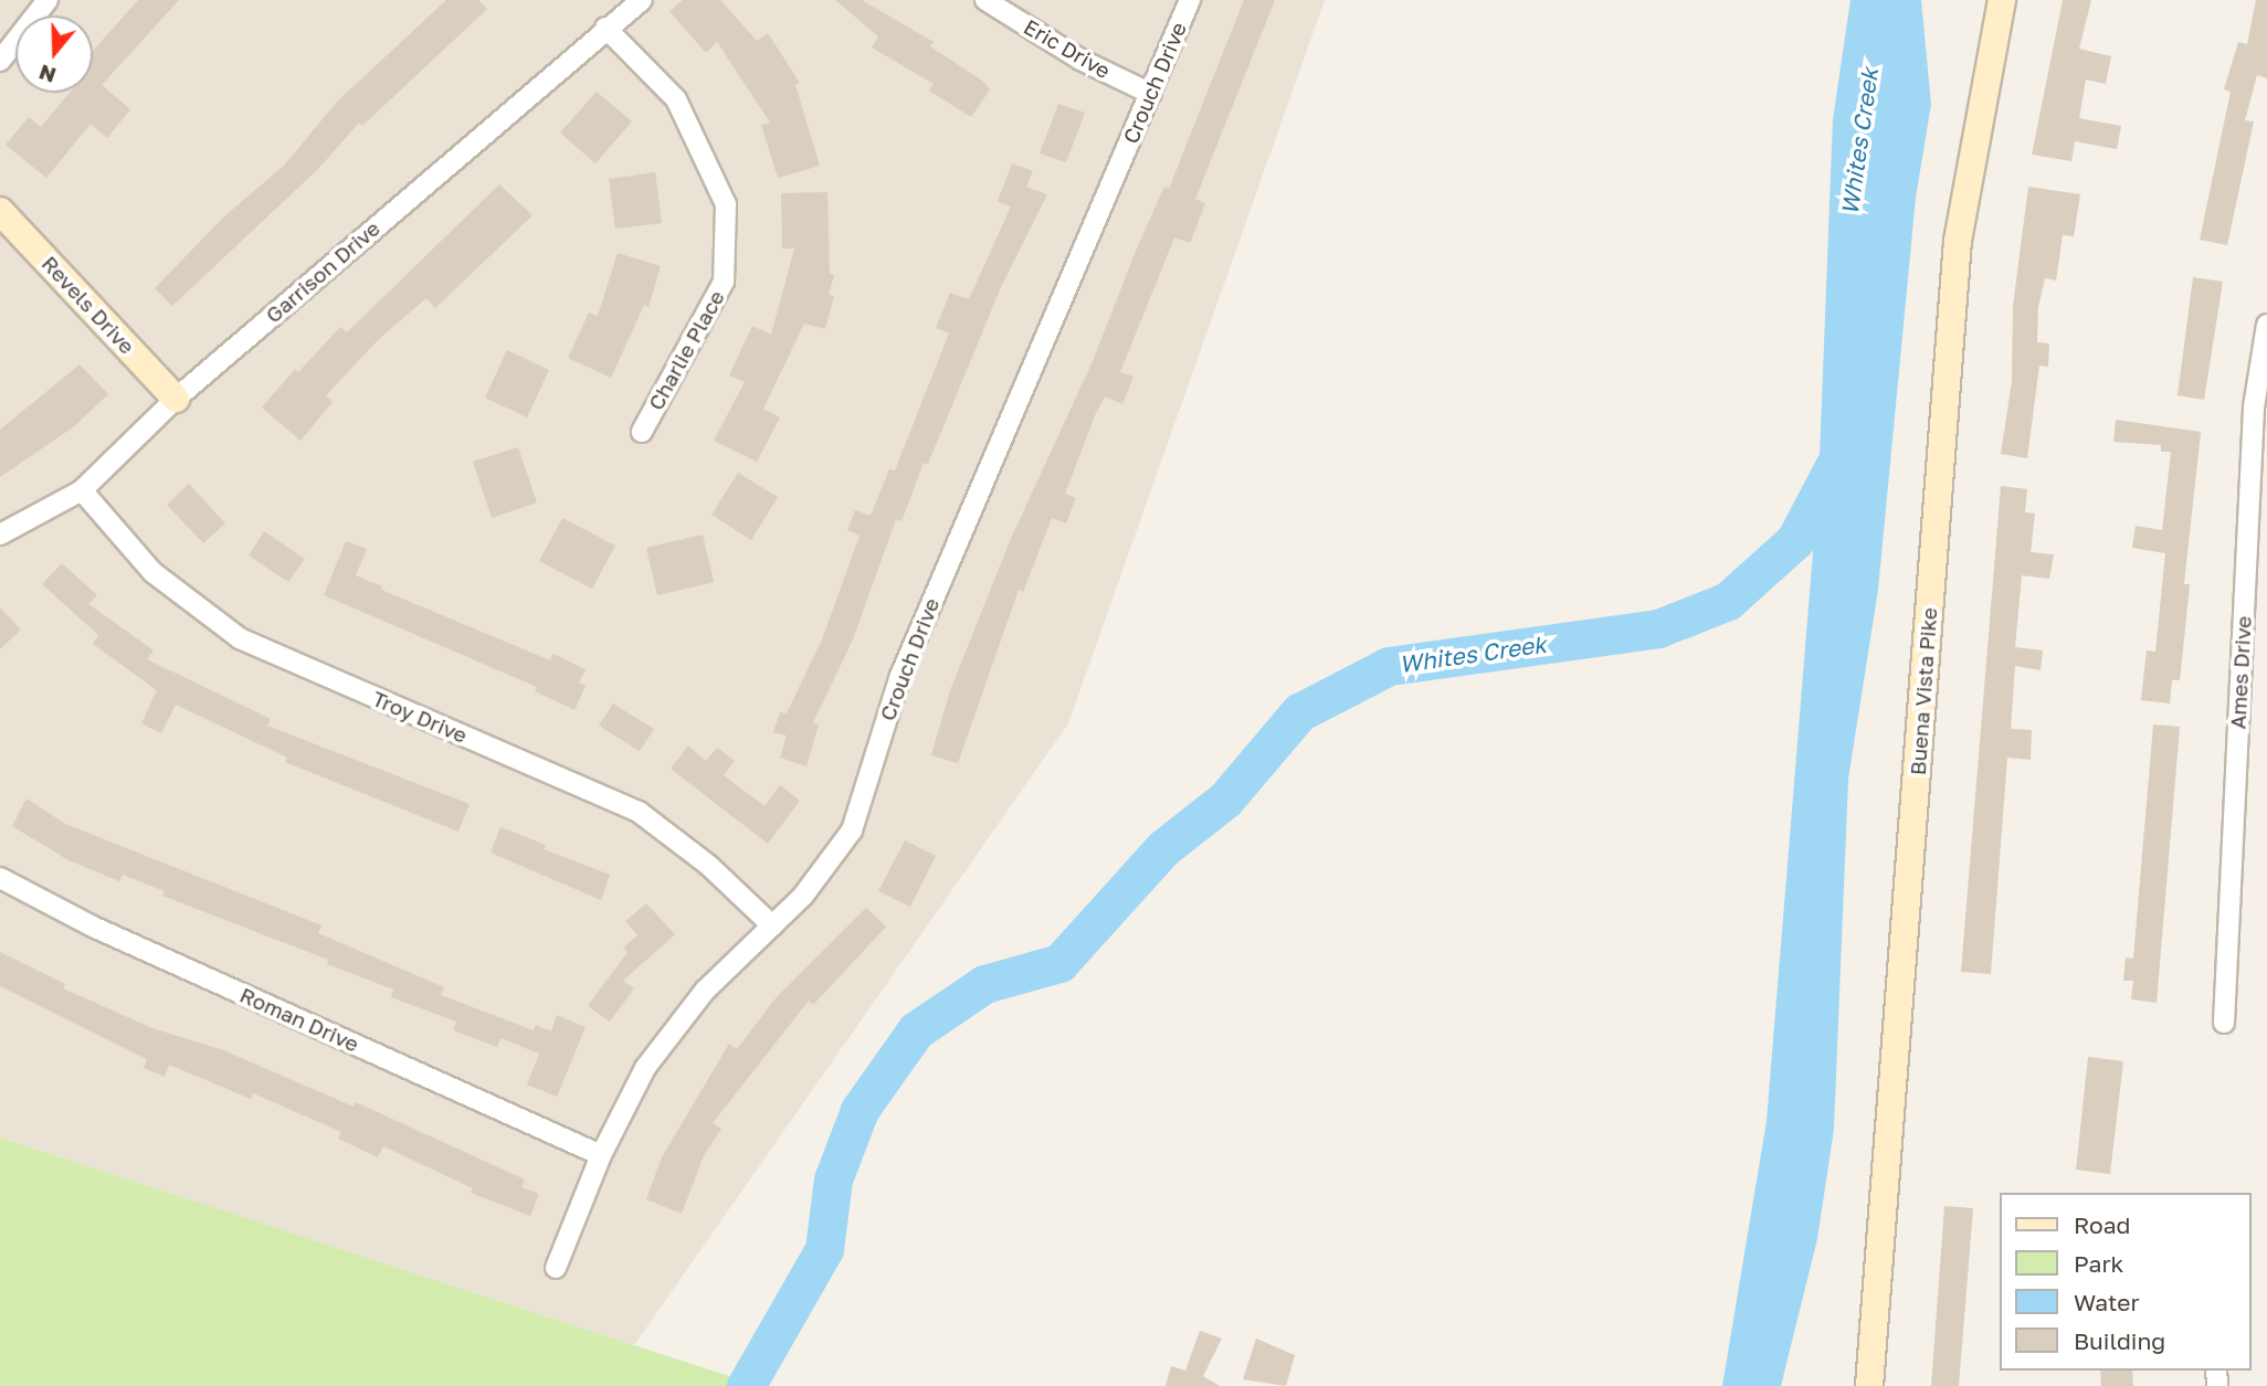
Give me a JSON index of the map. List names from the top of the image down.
{
  "streets": {
    "main road": ["Revels Drive", "Buena Vista Pike"],
    "street": [
      "Eric Drive",
      "Crouch Drive",
      "Garrison Drive",
      "Charlie Place",
      "Ames Drive",
      "Troy Drive",
      "Roman Drive"
    ]
  },
  "crossings": [
    ["Eric Drive", "Crouch Drive"],
    ["Crouch Drive", "Troy Drive"],
    ["Crouch Drive", "Roman Drive"],
    ["Garrison Drive", "Revels Drive"],
    ["Garrison Drive", "Charlie Place"],
    ["Garrison Drive", "Troy Drive"]
  ],
  "water": ["Whites Creek"],
  "legend": [
    "Road",
    "Park",
    "Water",
    "Building"
  ],
  "north": "bottom"
}
